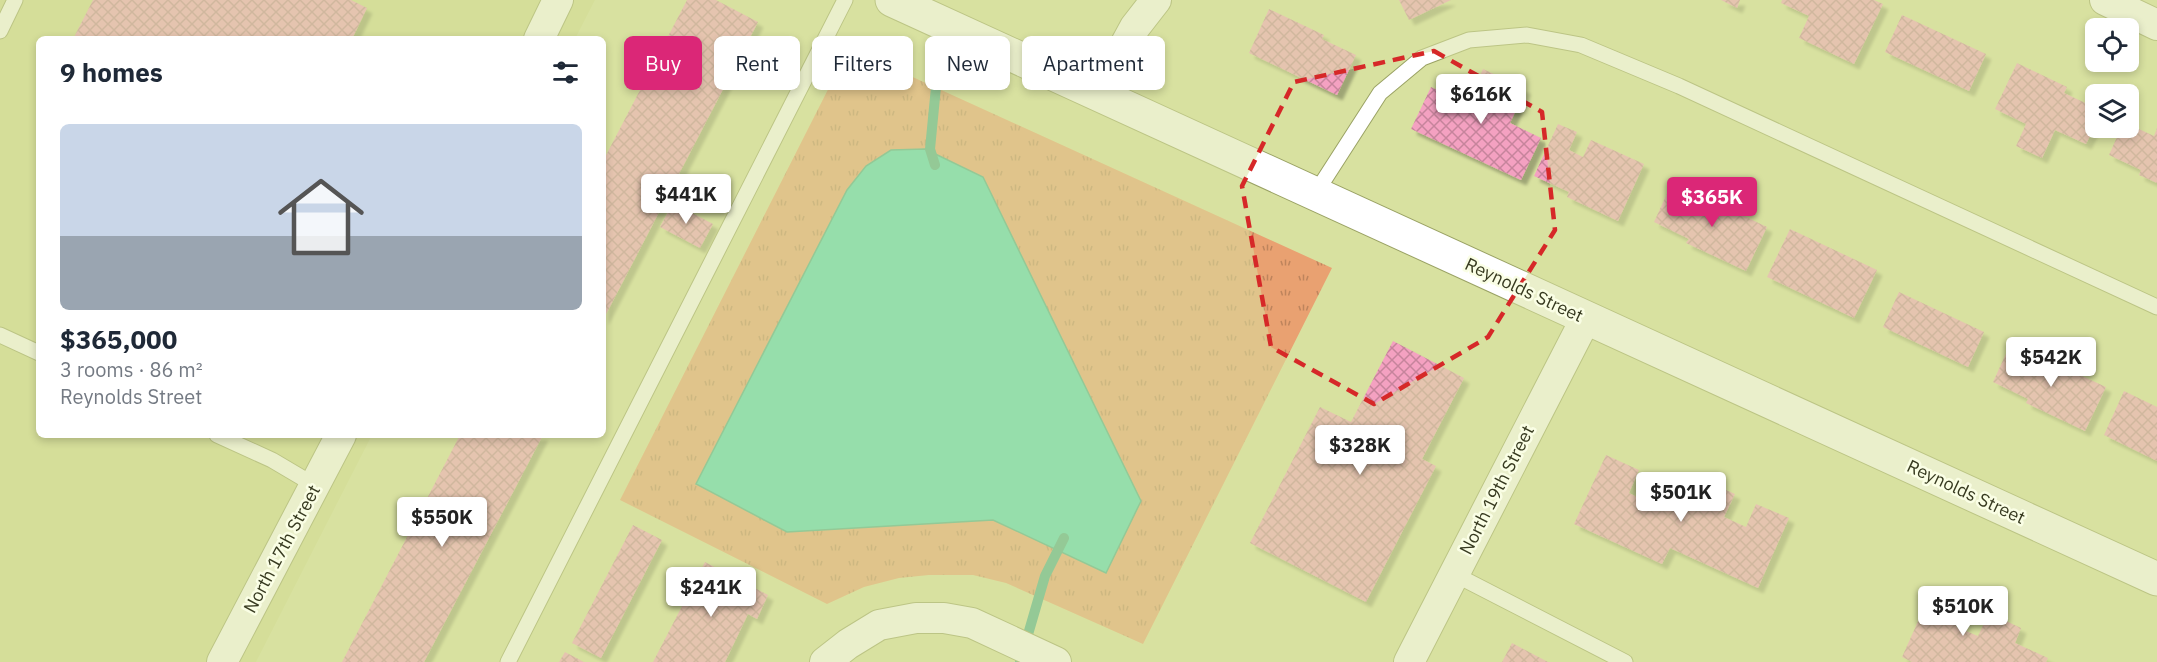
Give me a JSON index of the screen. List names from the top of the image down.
{
  "streets": {
    "main road": ["Reynolds Street"],
    "street": ["North 19th Street", "North 17th Street"]
  },
  "crossings": [
    ["Reynolds Street", "North 19th Street"]
  ],
  "page": {
    "chip": [
      "Buy",
      "Rent",
      "Filters",
      "New",
      "Apartment"
    ],
    "heading": "9 homes",
    "price": [
      "$616K",
      "$441K",
      "$365K",
      "$542K",
      "$328K",
      "$501K",
      "$550K",
      "$241K",
      "$510K"
    ],
    "list": [
      {
        "name": "$365,000",
        "note": "3 rooms · 86 m² · Reynolds Street"
      }
    ]
  }
}
